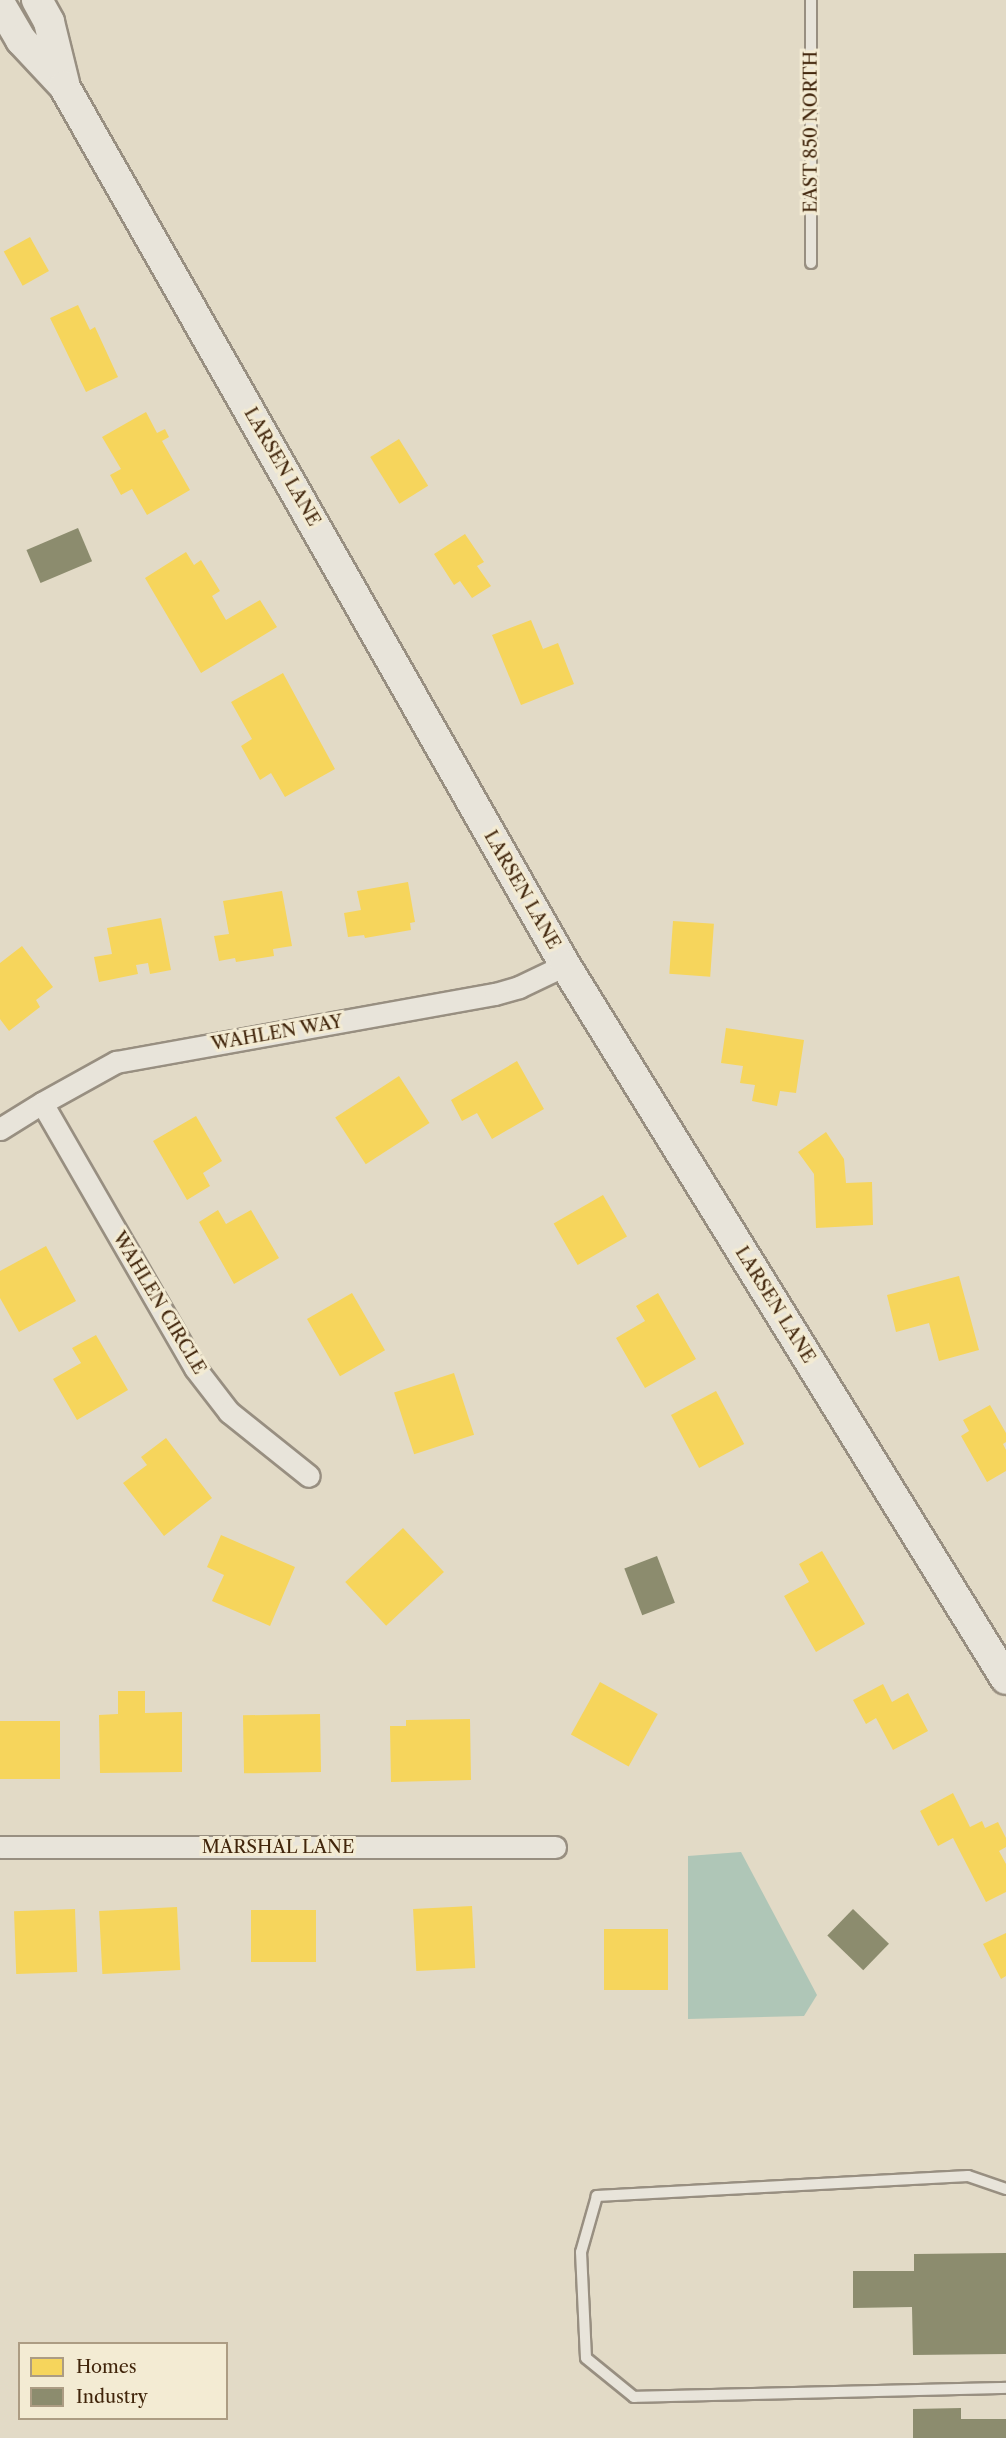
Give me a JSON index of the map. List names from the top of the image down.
{
  "streets": {
    "main road": ["LARSEN LANE"],
    "street": ["WAHLEN WAY", "WAHLEN CIRCLE", "MARSHAL LANE"],
    "lane": ["EAST 850 NORTH"]
  },
  "crossings": [
    ["LARSEN LANE", "WAHLEN WAY"],
    ["WAHLEN WAY", "WAHLEN CIRCLE"]
  ],
  "legend": ["Homes", "Industry"]
}
